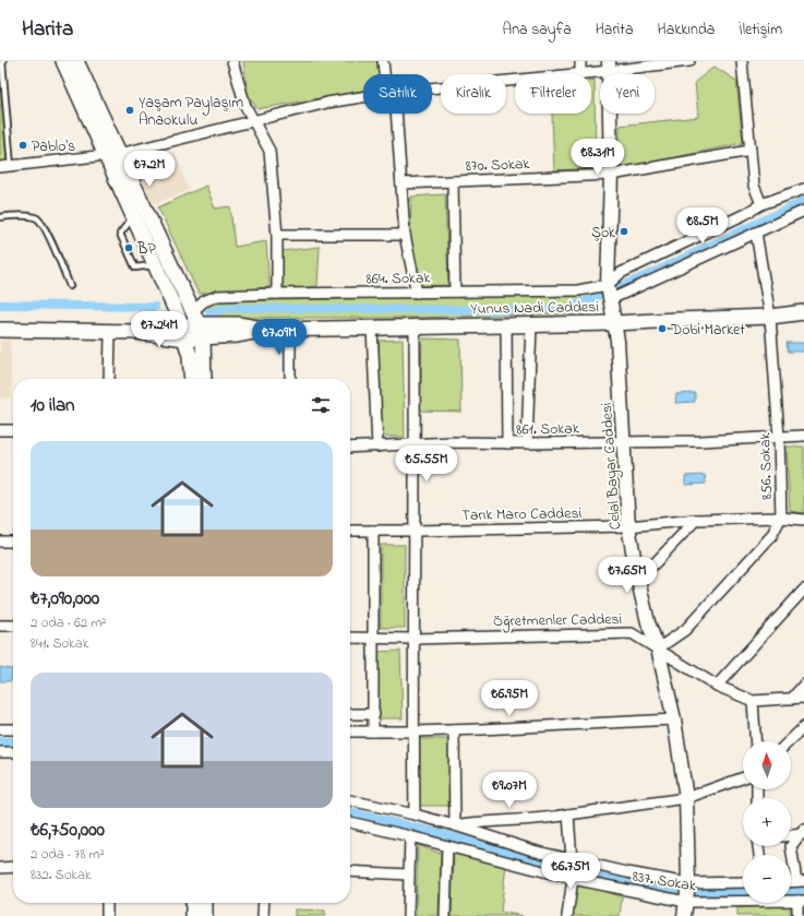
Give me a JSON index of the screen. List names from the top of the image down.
{
  "streets": {
    "main road": ["Yunus Nadi Caddesi"],
    "street": [
      "870. Sokak",
      "864. Sokak",
      "861. Sokak",
      "Celal Bayar Caddesi",
      "856. Sokak",
      "Tarık Maro Caddesi",
      "Öğretmenler Caddesi",
      "837. Sokak"
    ]
  },
  "crossings": [
    ["870. Sokak", "Celal Bayar Caddesi"],
    ["864. Sokak", "Yunus Nadi Caddesi"],
    ["864. Sokak", "Celal Bayar Caddesi"],
    ["Yunus Nadi Caddesi", "Celal Bayar Caddesi"],
    ["Yunus Nadi Caddesi", "856. Sokak"],
    ["861. Sokak", "Celal Bayar Caddesi"],
    ["861. Sokak", "856. Sokak"],
    ["Celal Bayar Caddesi", "856. Sokak"],
    ["Celal Bayar Caddesi", "Tarık Maro Caddesi"],
    ["Celal Bayar Caddesi", "Öğretmenler Caddesi"],
    ["Celal Bayar Caddesi", "837. Sokak"],
    ["856. Sokak", "Tarık Maro Caddesi"],
    ["856. Sokak", "Öğretmenler Caddesi"]
  ],
  "places": [
    "Yaşam Paylaşım Anaokulu",
    "Pablo's",
    "Şok",
    "BP",
    "Dobi Market"
  ],
  "north": "top",
  "page": {
    "header": "Harita",
    "nav": [
      "Ana sayfa",
      "Harita",
      "Hakkında",
      "İletişim"
    ],
    "chip": [
      "Satılık",
      "Kiralık",
      "Filtreler",
      "Yeni"
    ],
    "price": [
      "₺8.31M",
      "₺7.2M",
      "₺8.5M",
      "₺7.24M",
      "₺7.09M",
      "₺5.55M",
      "₺7.65M",
      "₺6.95M",
      "₺9.07M",
      "₺6.75M"
    ],
    "heading": "10 ilan",
    "list": [
      {
        "name": "₺7,090,000",
        "note": "2 oda · 62 m² · 841. Sokak"
      },
      {
        "name": "₺6,750,000",
        "note": "2 oda · 78 m² · 832. Sokak"
      }
    ],
    "map_buttons": ["+", "−"]
  }
}
